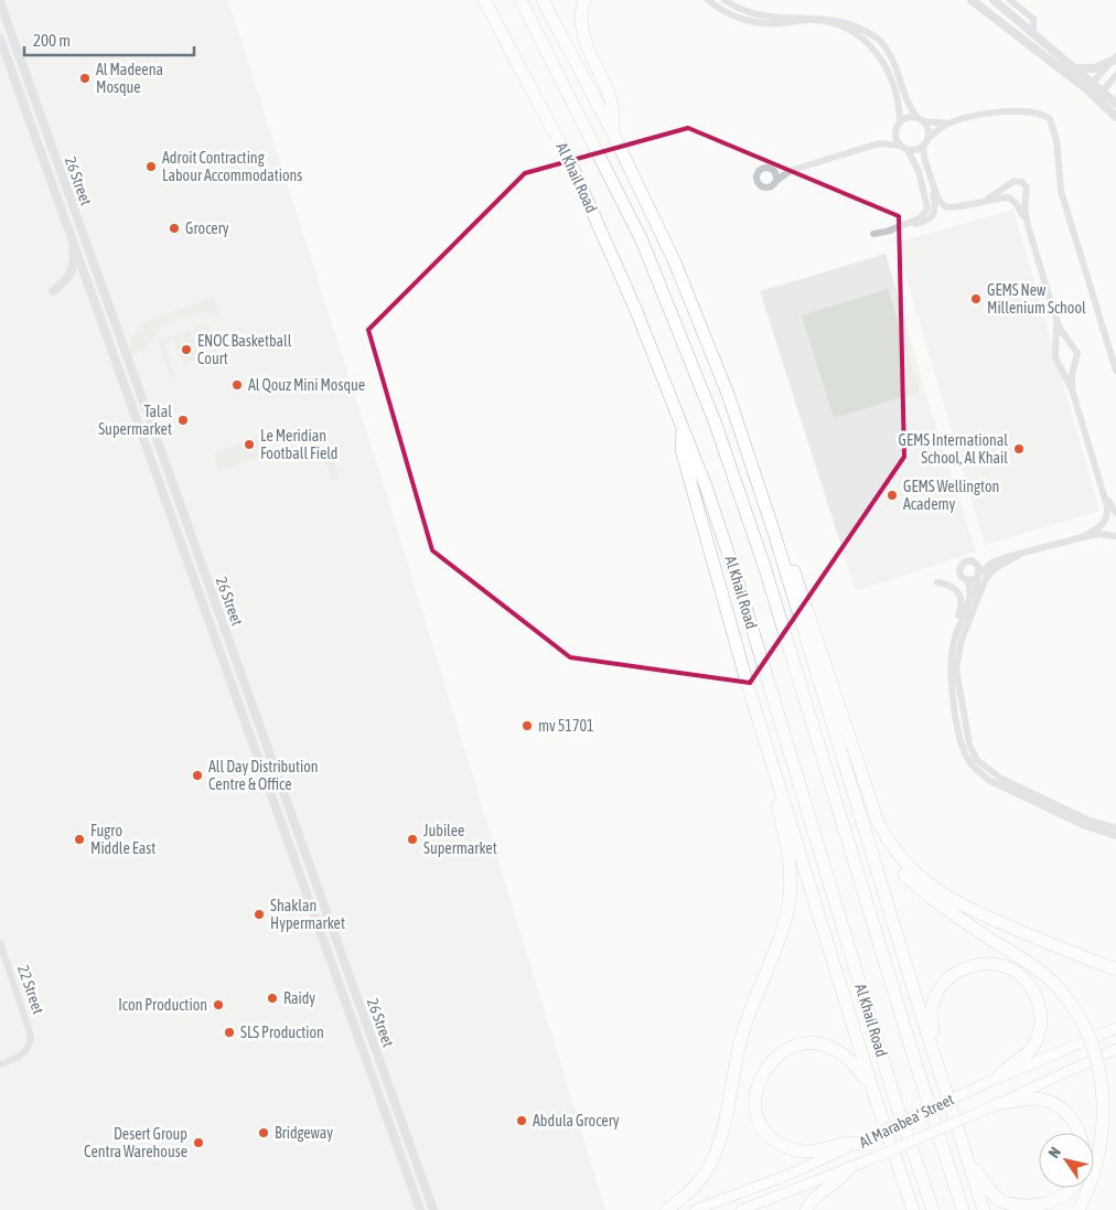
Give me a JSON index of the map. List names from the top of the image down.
{
  "streets": {
    "highway": ["Al Khail Road"],
    "main road": ["Al Marabea' Street"],
    "street": ["26 Street", "22 Street"]
  },
  "places": [
    "Al Madeena Mosque",
    "Adroit Contracting Labour Accommodations",
    "Grocery",
    "GEMS New Millenium School",
    "ENOC Basketball Court",
    "Al Qouz Mini Mosque",
    "Talal Supermarket",
    "Le Meridian Football Field",
    "GEMS International School, Al Khail",
    "GEMS Wellington Academy",
    "mv 51701",
    "All Day Distribution Centre & Office",
    "Fugro Middle East",
    "Jubilee Supermarket",
    "Shaklan Hypermarket",
    "Raidy",
    "Icon Production",
    "SLS Production",
    "Abdula Grocery",
    "Bridgeway",
    "Desert Group Centra Warehouse"
  ],
  "scale_bar": "200 m",
  "north": "top left"
}
